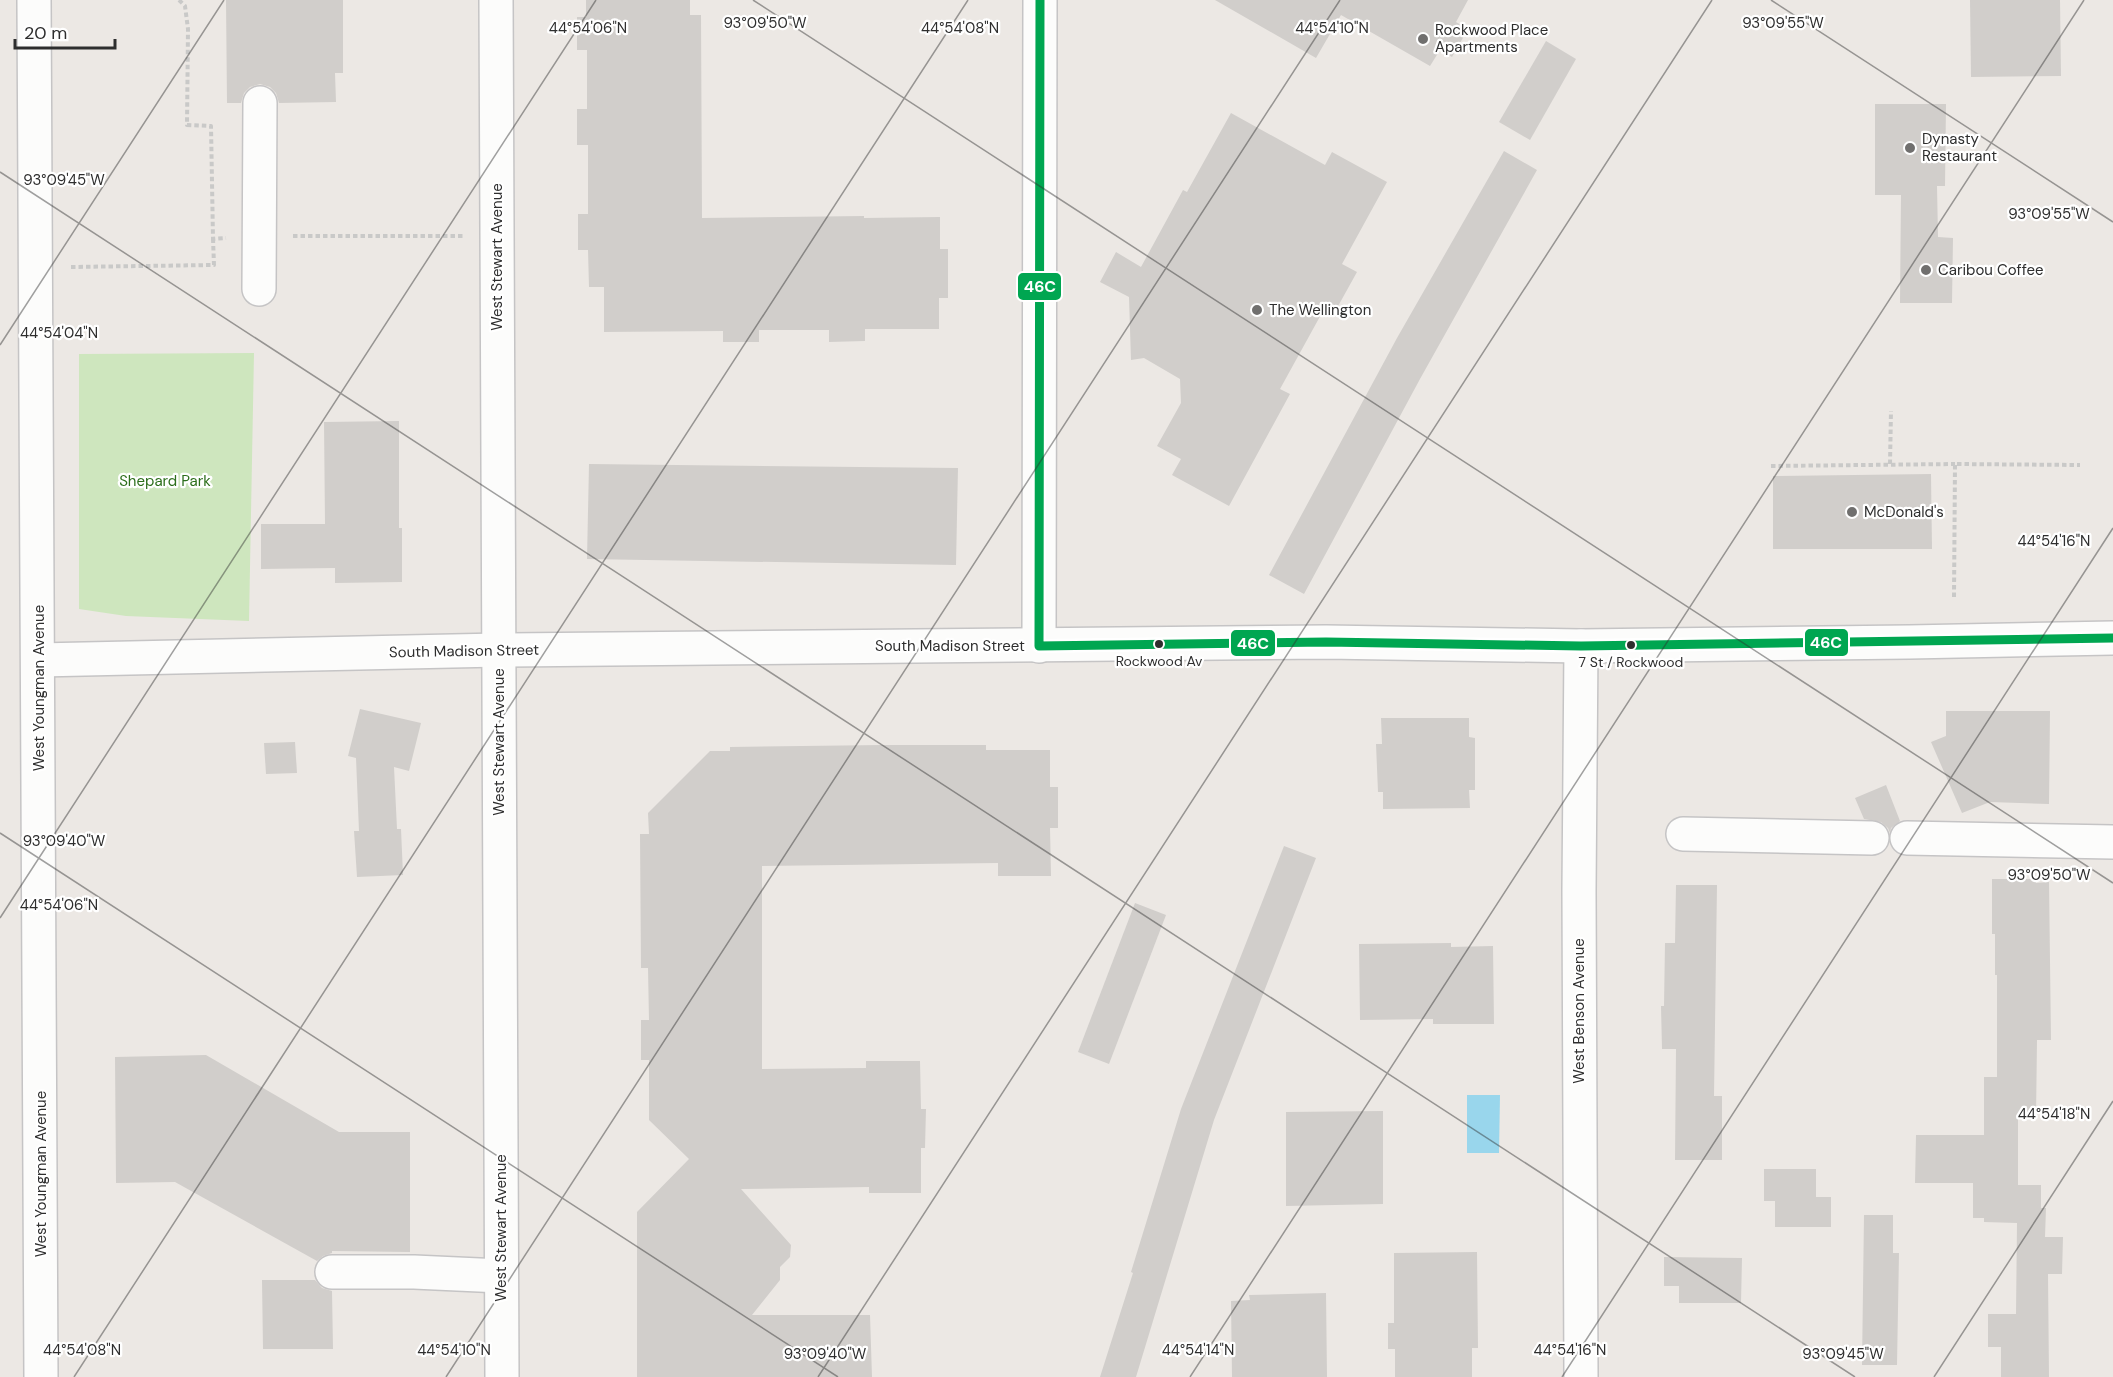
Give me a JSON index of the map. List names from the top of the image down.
{
  "streets": {
    "street": [
      "West Stewart Avenue",
      "South Madison Street",
      "West Youngman Avenue",
      "West Benson Avenue"
    ]
  },
  "crossings": [
    ["West Stewart Avenue", "South Madison Street"],
    ["South Madison Street", "West Youngman Avenue"],
    ["South Madison Street", "West Benson Avenue"]
  ],
  "parks": ["Shepard Park"],
  "places": [
    "Rockwood Place Apartments",
    "Dynasty Restaurant",
    "Caribou Coffee",
    "The Wellington",
    "McDonald's",
    "Rockwood Av",
    "7 St / Rockwood"
  ],
  "lines": ["transit line 46C"],
  "scale_bar": "20 m",
  "coordinates": [
    "93°09'55\"W",
    "93°09'50\"W",
    "44°54'06\"N",
    "44°54'08\"N",
    "44°54'10\"N",
    "93°09'45\"W",
    "44°54'04\"N",
    "44°54'16\"N",
    "93°09'40\"W",
    "44°54'18\"N",
    "44°54'14\"N"
  ]
}
